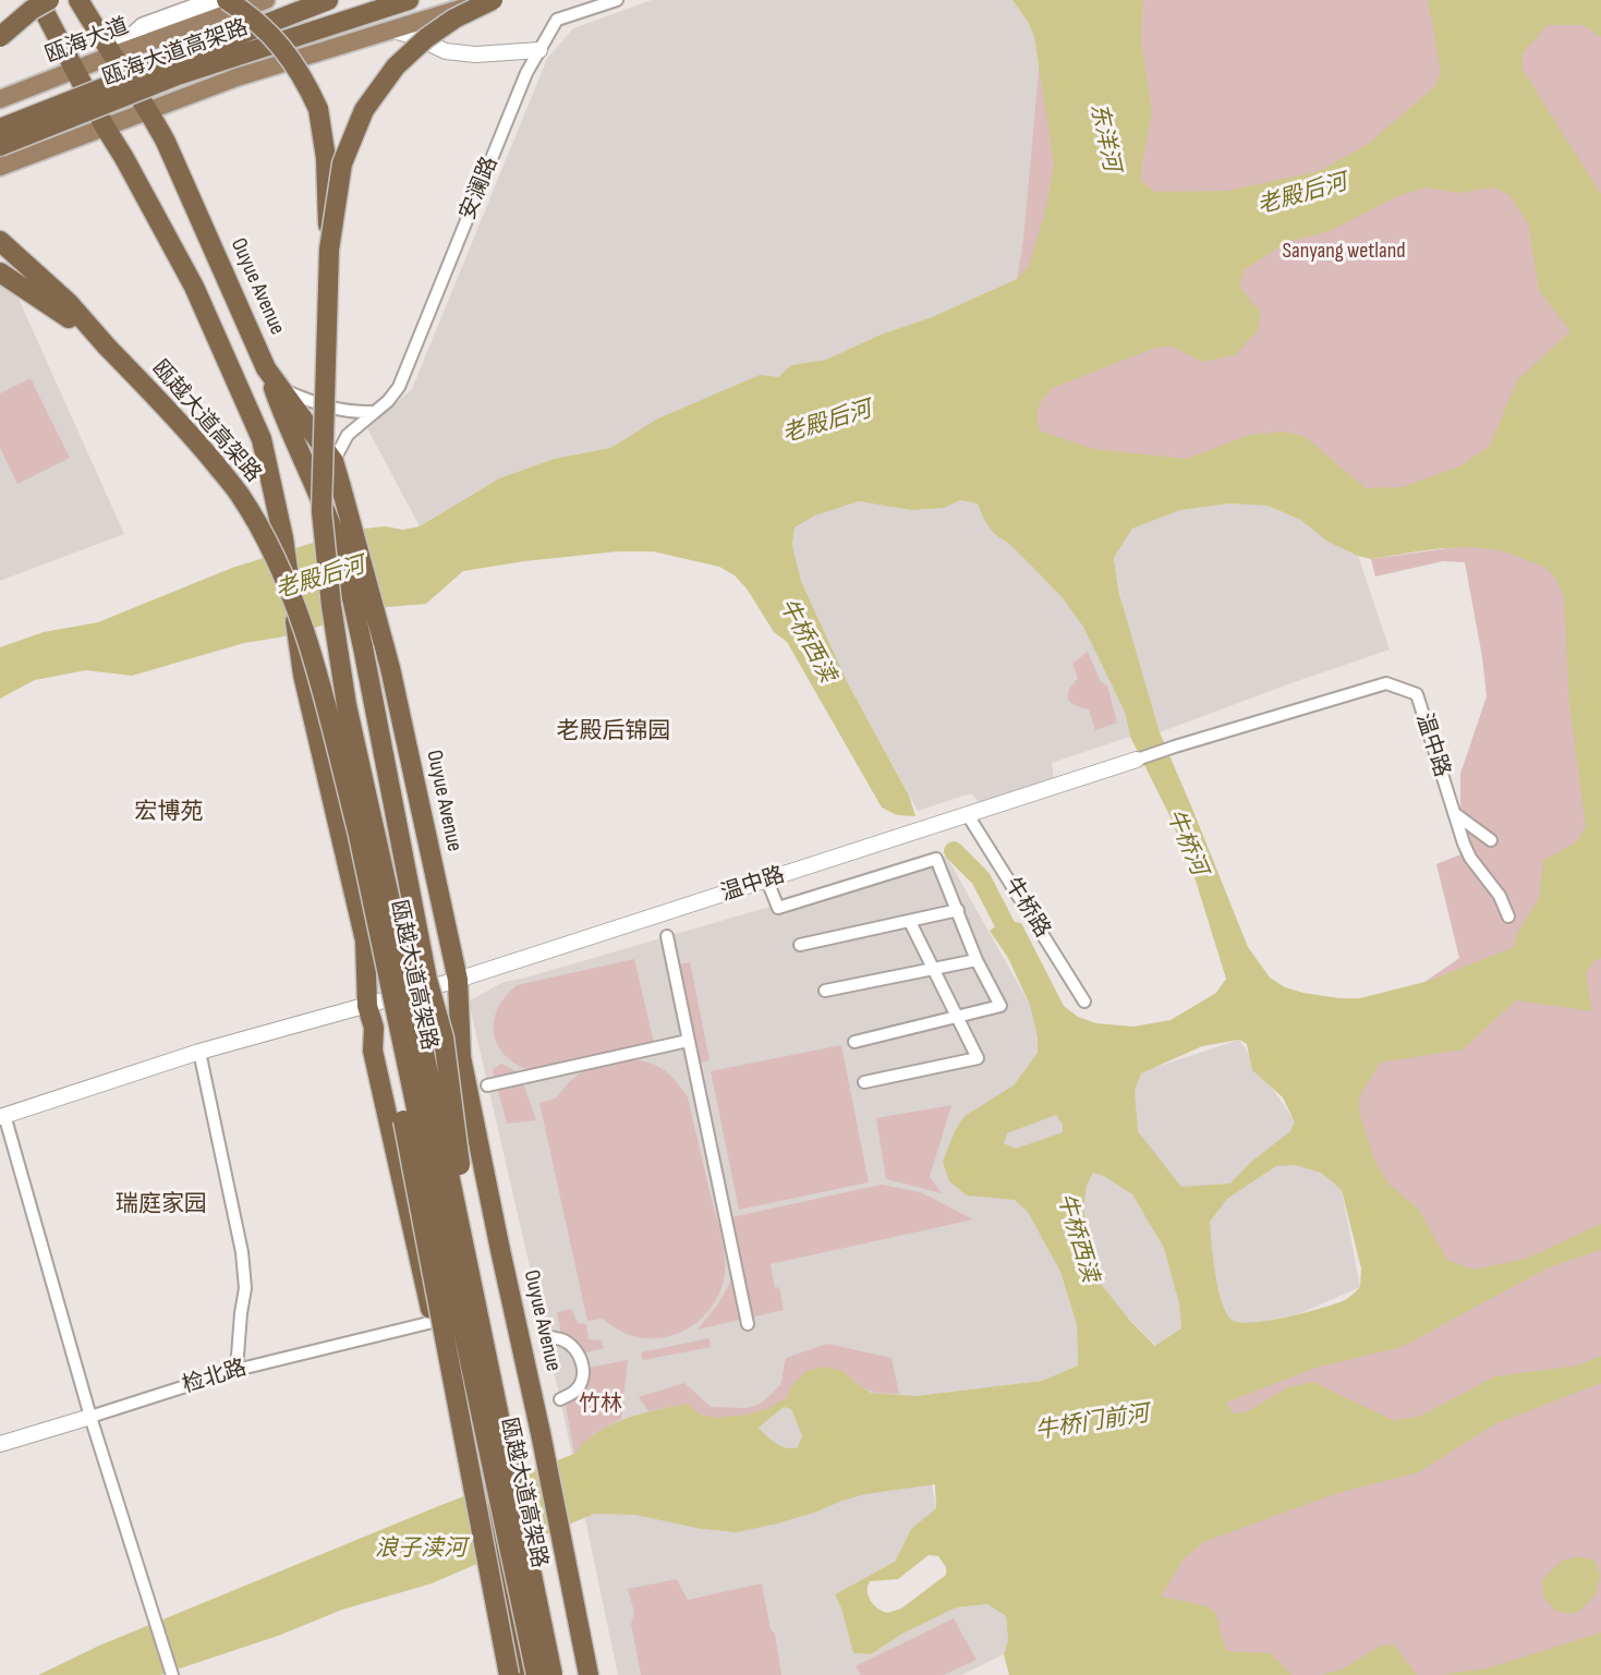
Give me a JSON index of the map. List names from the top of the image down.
{
  "streets": {
    "highway": ["瓯海大道高架路", "Ouyue Avenue", "瓯越大道高架路"],
    "main road": ["瓯海大道"],
    "street": [
      "安澜路",
      "温中路",
      "牛桥路",
      "检北路"
    ]
  },
  "crossings": [
    ["瓯海大道", "Ouyue Avenue"],
    ["安澜路", "Ouyue Avenue"],
    ["Ouyue Avenue", "温中路"],
    ["温中路", "牛桥路"]
  ],
  "districts": ["老殿后锦园", "宏博苑", "瑞庭家园"],
  "water": [
    "东洋河",
    "老殿后河",
    "牛桥西渎",
    "牛桥河",
    "牛桥门前河",
    "浪子渎河"
  ],
  "parks": ["Sanyang wetland", "竹林"]
}
